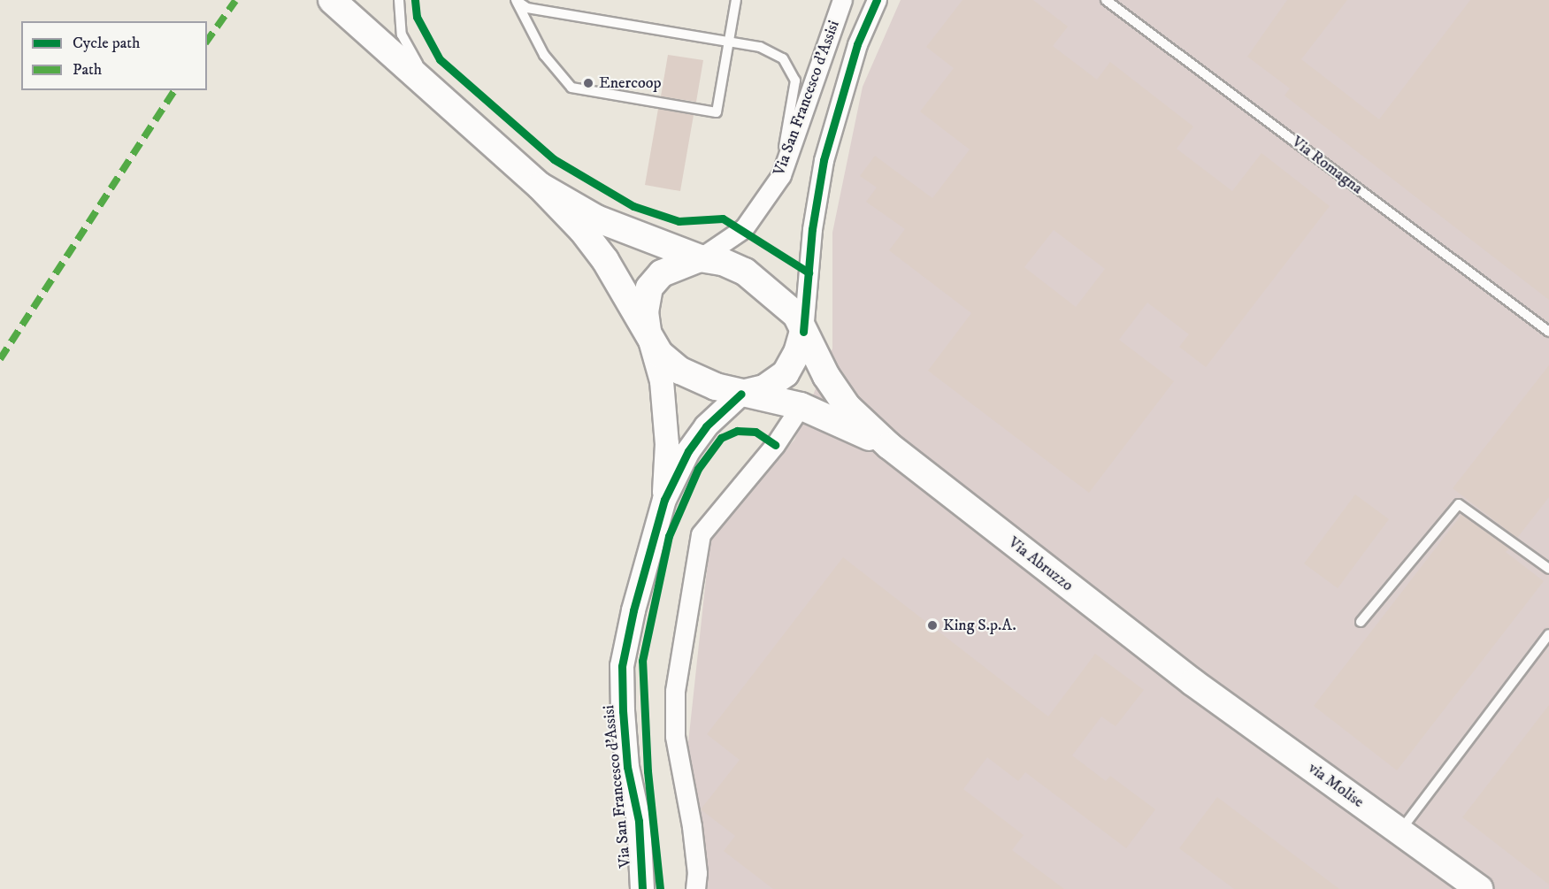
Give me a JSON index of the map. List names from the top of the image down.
{
  "streets": {
    "main road": ["Via Abruzzo", "via Molise"],
    "street": ["Via San Francesco d'Assisi"],
    "lane": ["Via Romagna"]
  },
  "crossings": [
    ["Via San Francesco d'Assisi", "Via Abruzzo"],
    ["Via Abruzzo", "via Molise"]
  ],
  "places": ["Enercoop", "King S.p.A."],
  "legend": ["Cycle path", "Path"]
}
